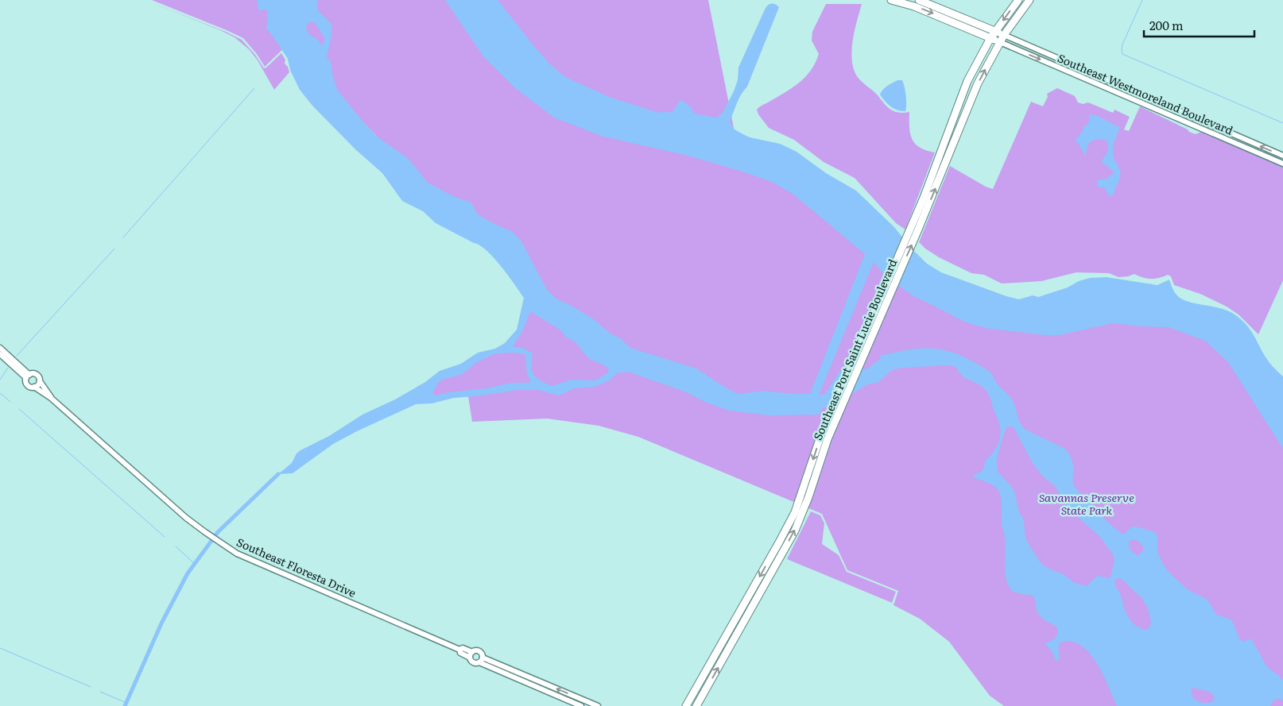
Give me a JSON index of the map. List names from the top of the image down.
{
  "streets": {
    "main road": ["Southeast Port Saint Lucie Boulevard"],
    "street": ["Southeast Westmoreland Boulevard", "Southeast Floresta Drive"]
  },
  "crossings": [
    ["Southeast Westmoreland Boulevard", "Southeast Port Saint Lucie Boulevard"]
  ],
  "parks": ["Savannas Preserve State Park"],
  "scale_bar": "200 m"
}
